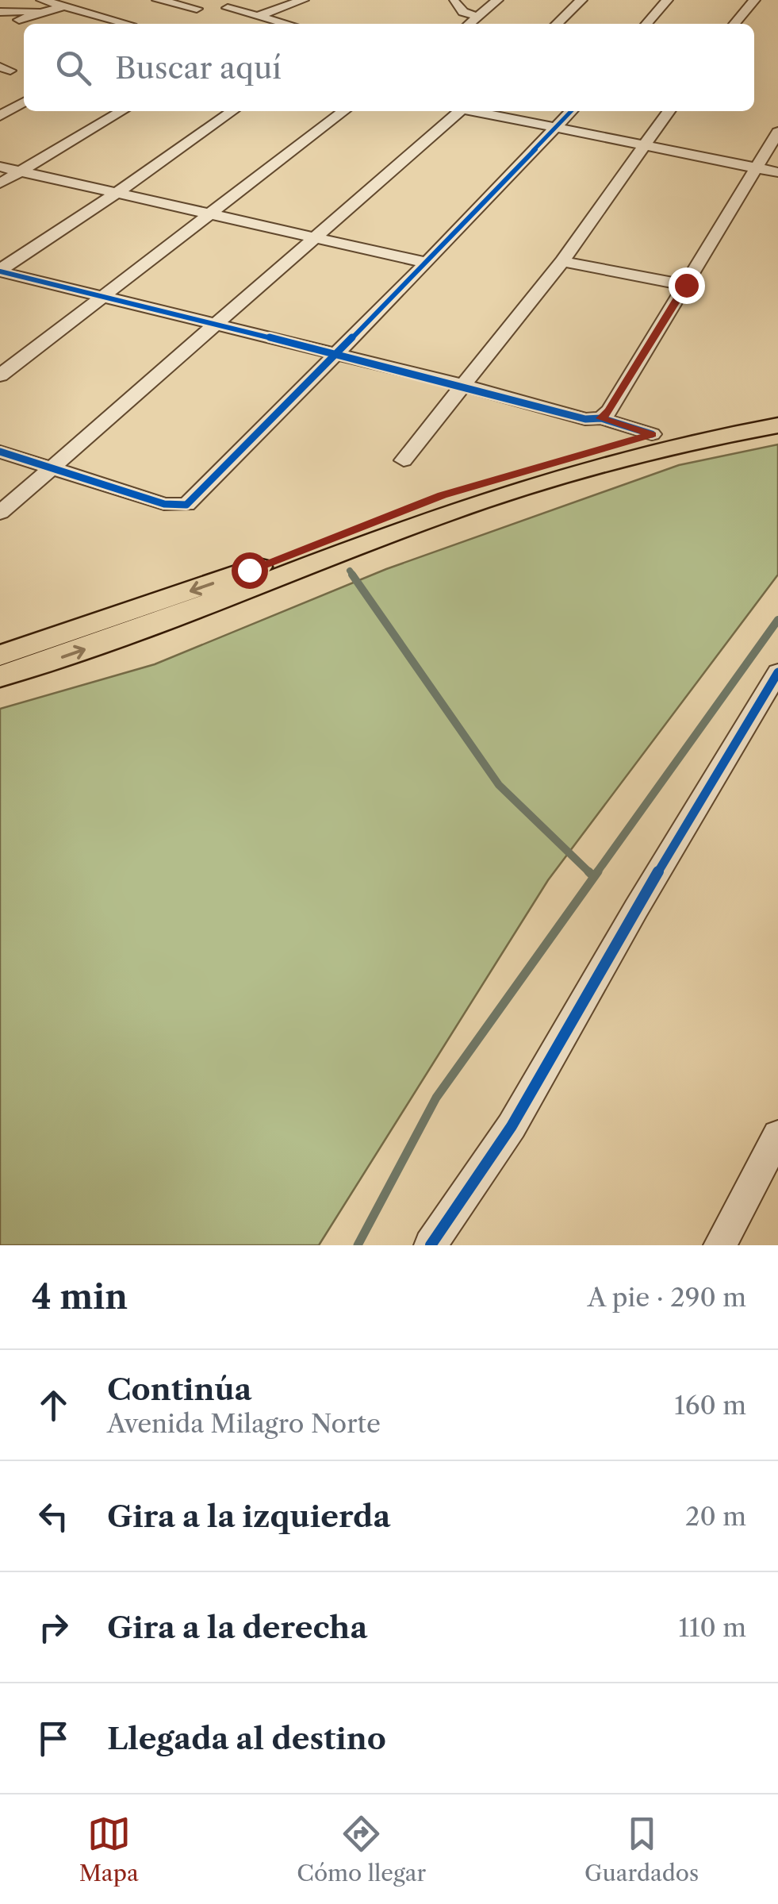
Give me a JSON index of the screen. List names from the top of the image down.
{
  "page": {
    "search": "Buscar aquí",
    "heading": ["4 min", "A pie · 290 m"],
    "list": [
      ["Continúa", "Avenida Milagro Norte", "160 m"],
      ["Gira a la izquierda", "20 m"],
      ["Gira a la derecha", "110 m"],
      "Llegada al destino"
    ],
    "nav": ["Mapa", "Cómo llegar", "Guardados"]
  }
}
